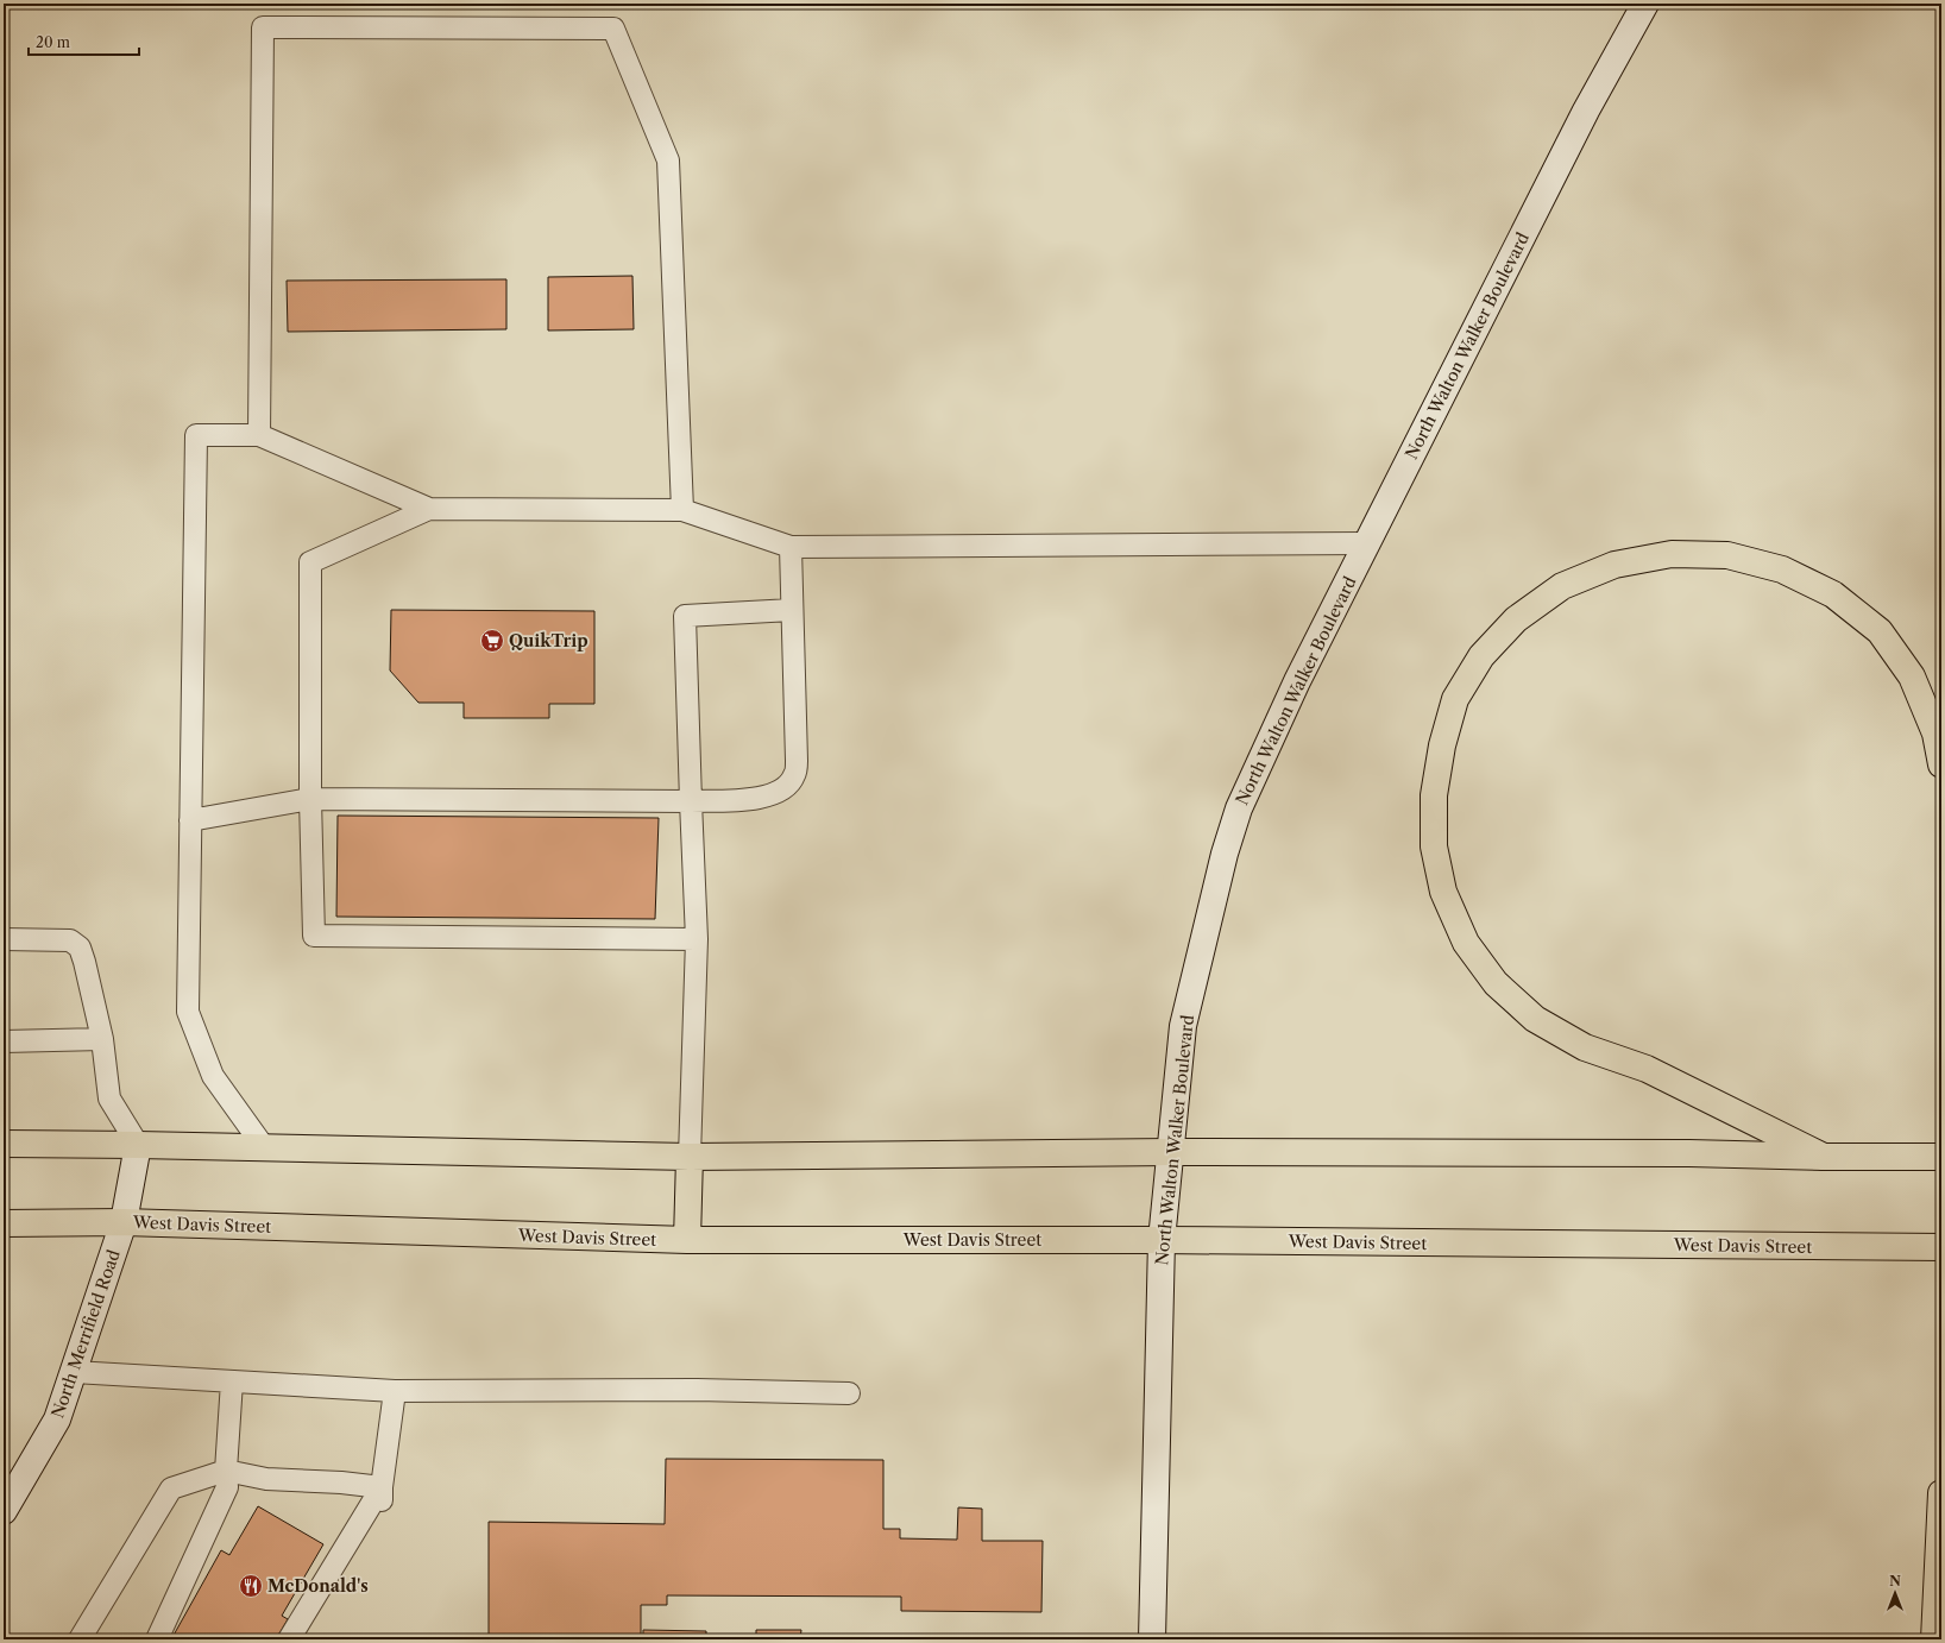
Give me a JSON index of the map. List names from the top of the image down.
{
  "streets": {
    "main road": ["North Walton Walker Boulevard", "West Davis Street", "North Merrifield Road"]
  },
  "crossings": [
    ["North Walton Walker Boulevard", "West Davis Street"],
    ["West Davis Street", "North Merrifield Road"]
  ],
  "places": {
    "supermarket": ["QuikTrip"],
    "restaurant": ["McDonald's"]
  },
  "scale_bar": "20 m",
  "north": "top"
}
